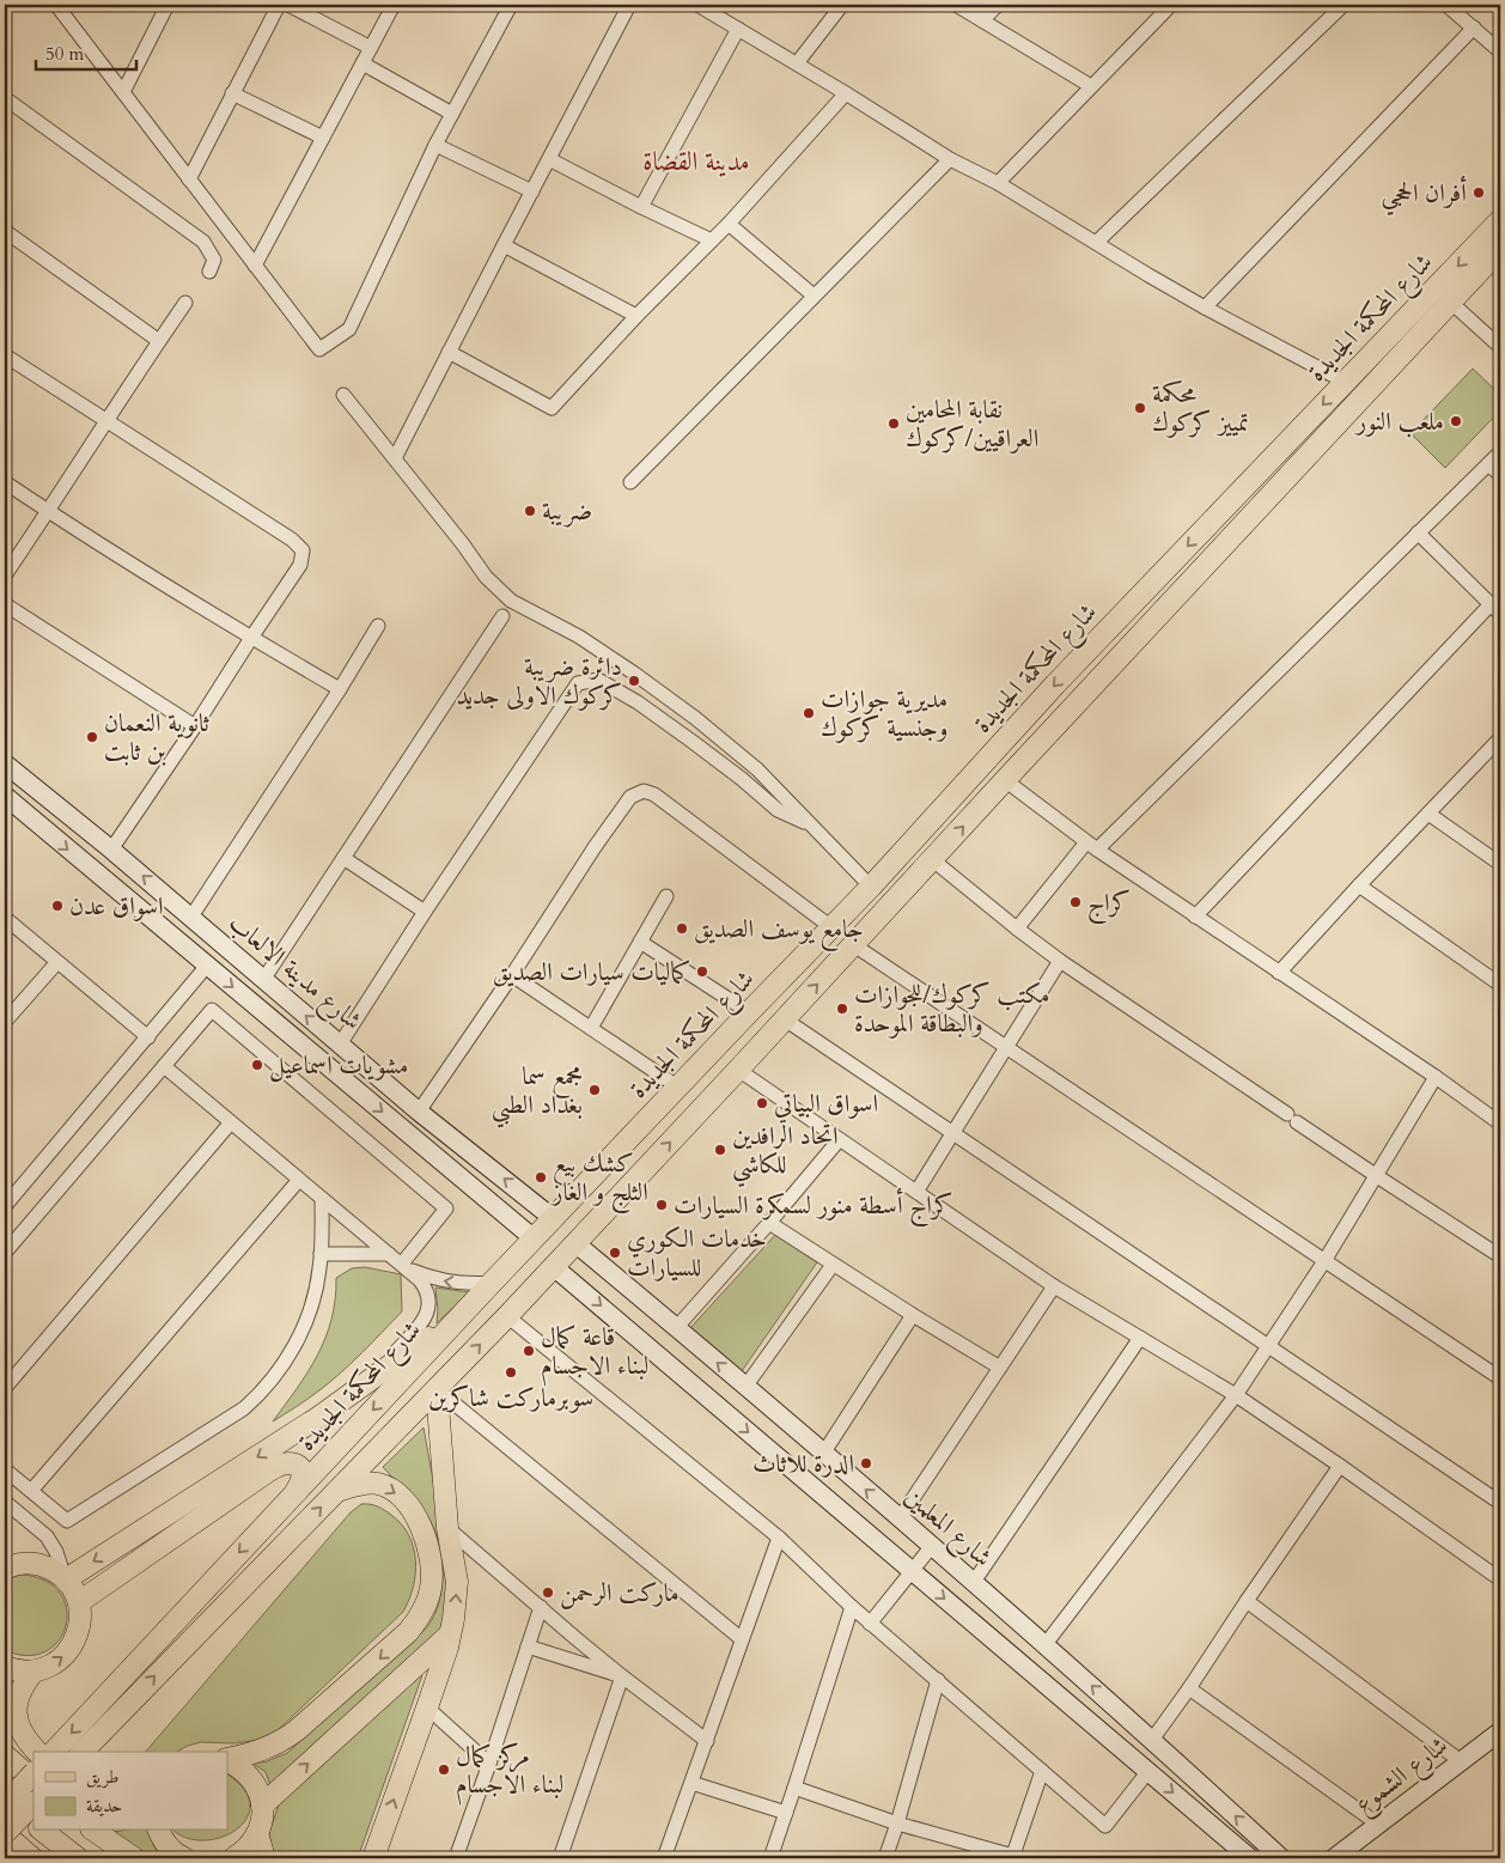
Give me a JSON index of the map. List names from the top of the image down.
{
  "streets": {
    "main road": ["شارع المحكمة الجديدة"],
    "street": ["شارع مدينة الالعاب", "شارع المعلمين", "شارع الشموع"]
  },
  "crossings": [
    ["شارع المحكمة الجديدة", "شارع مدينة الالعاب"],
    ["شارع المحكمة الجديدة", "شارع المعلمين"]
  ],
  "districts": ["مدينة القضاة"],
  "places": [
    "أفران الحجي",
    "محكمة تمييز كركوك",
    "ملعب النور",
    "نقابة المحامين العراقيين/كركوك",
    "ضريبة",
    "دائرة ضريبة كركوك الاولی جدید",
    "مديرية جوازات وجنسية كركوك",
    "ثانوية النعمان بن ثابت",
    "كراج",
    "اسواق عدن",
    "جامع يوسف الصديق",
    "كماليات سيارات الصديق",
    "مكتب كركوك/للجوازات والبطاقة الموحدة",
    "مشويات اسماعيل",
    "مجمع سما بغداد الطبي",
    "اسواق البياتي",
    "اتحاد الرافدين للكاشي",
    "كشك بيع الثلج و الغاز",
    "كراج أسطة منور لسمكرة السيارات",
    "خدمات الكوري للسيارات",
    "قاعة كمال لبناء الاجسام",
    "سوبرماركت شاكرين",
    "الدرة للاثاث",
    "ماركت الرحمن",
    "مركز كمال لبناء الاجسام"
  ],
  "legend": ["طريق", "حديقة"],
  "scale_bar": "50 m"
}
